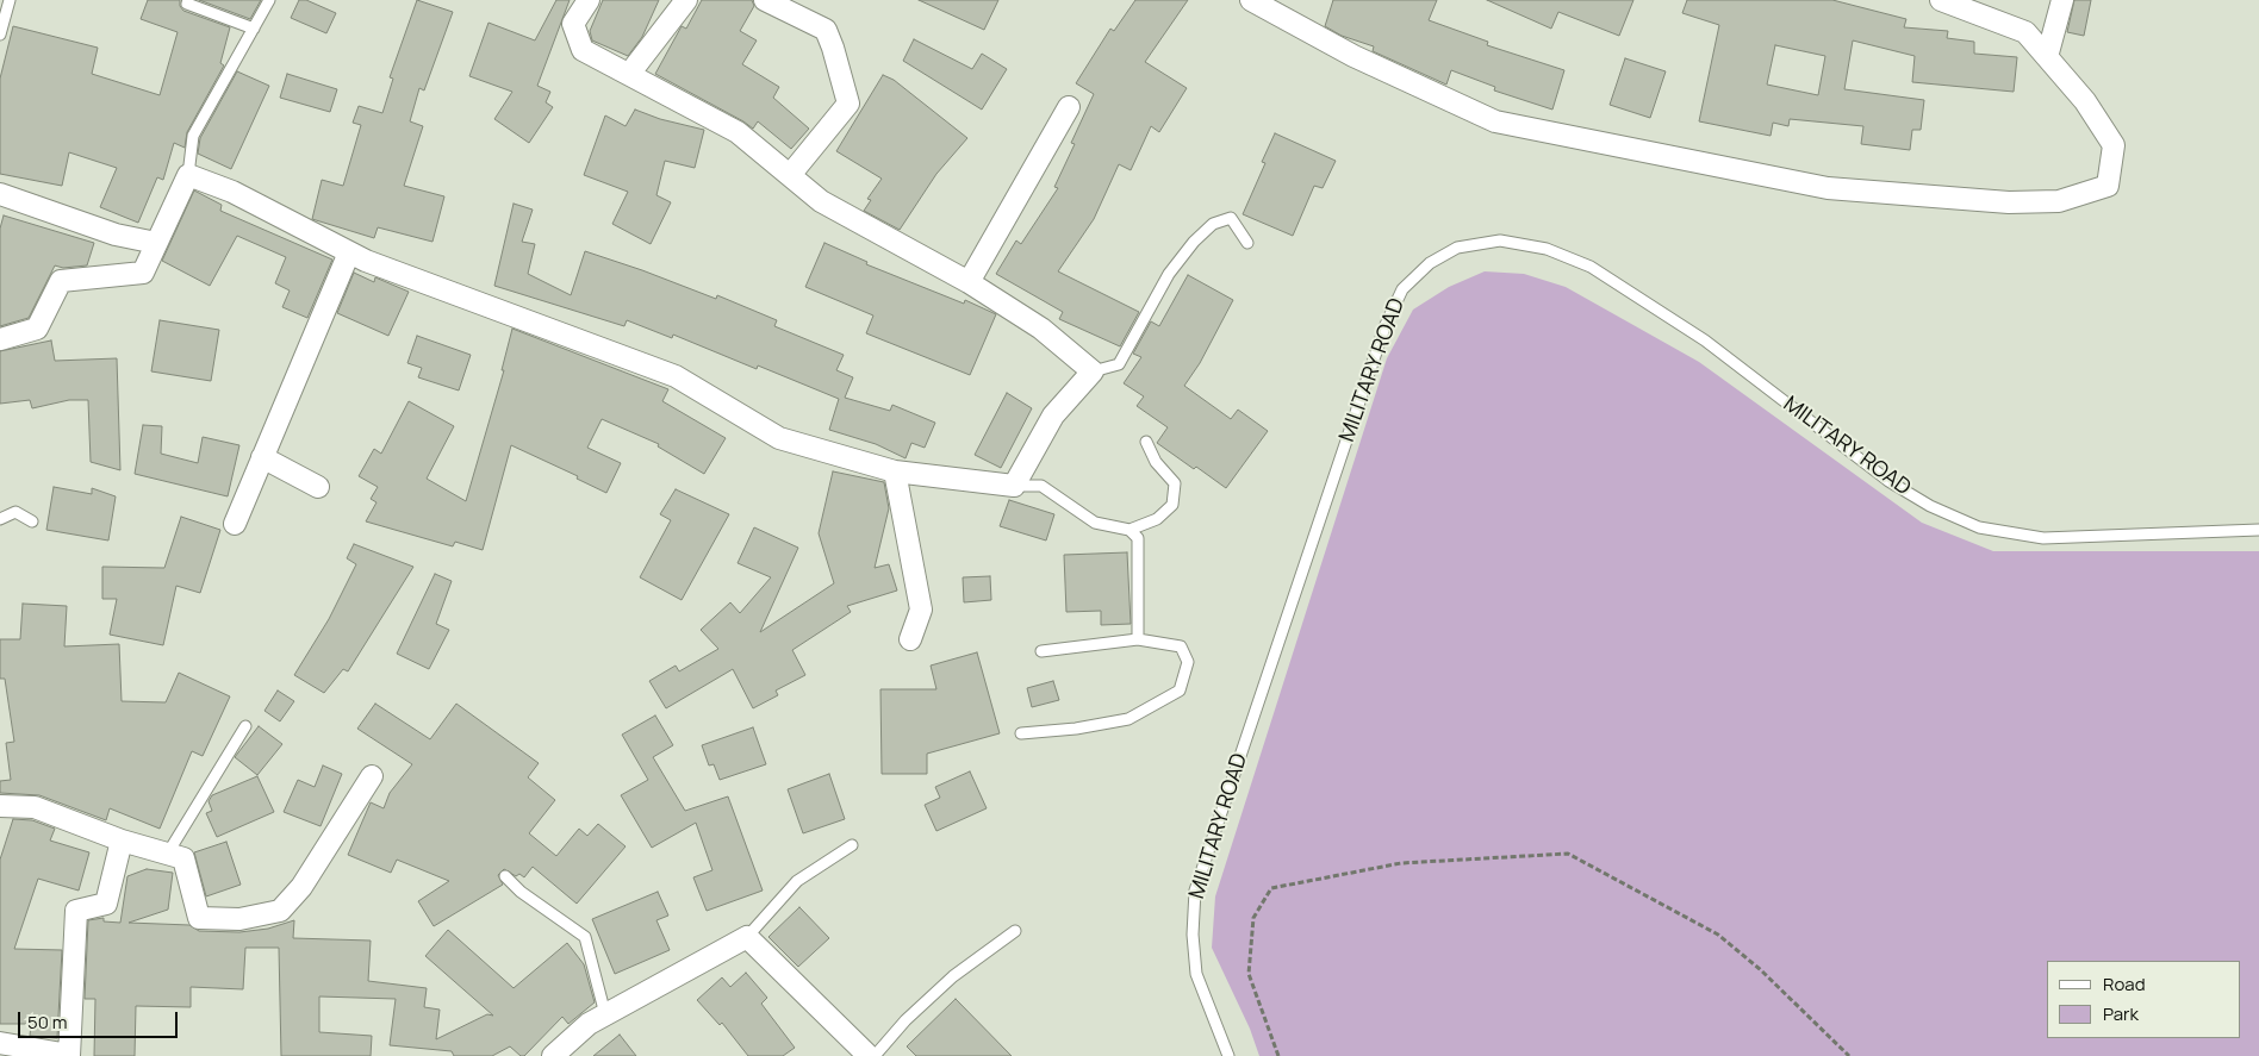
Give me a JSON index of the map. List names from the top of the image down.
{
  "streets": {
    "lane": ["MILITARY ROAD"]
  },
  "legend": ["Road", "Park"],
  "scale_bar": "50 m"
}
